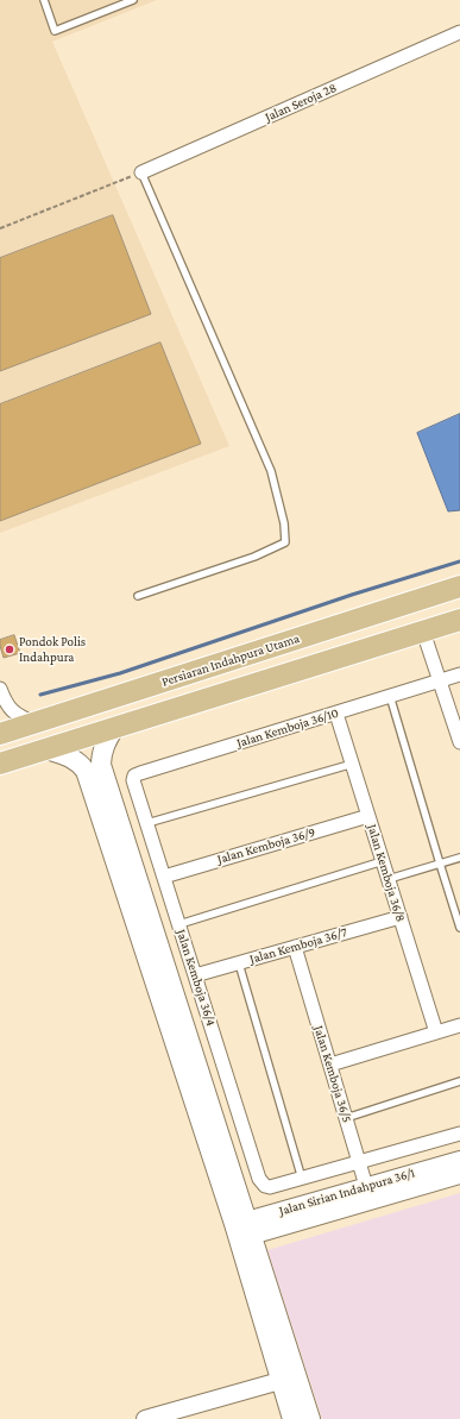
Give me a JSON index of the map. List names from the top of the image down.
{
  "streets": {
    "main road": ["Persiaran Indahpura Utama"],
    "street": [
      "Jalan Seroja 28",
      "Jalan Kemboja 36/10",
      "Jalan Kemboja 36/9",
      "Jalan Kemboja 36/8",
      "Jalan Kemboja 36/7",
      "Jalan Kemboja 36/4",
      "Jalan Kemboja 36/5",
      "Jalan Sirian Indahpura 36/1"
    ]
  },
  "crossings": [
    ["Jalan Kemboja 36/10", "Jalan Kemboja 36/8"],
    ["Jalan Kemboja 36/10", "Jalan Kemboja 36/4"],
    ["Jalan Kemboja 36/9", "Jalan Kemboja 36/8"],
    ["Jalan Kemboja 36/9", "Jalan Kemboja 36/4"],
    ["Jalan Kemboja 36/8", "Jalan Kemboja 36/7"],
    ["Jalan Kemboja 36/7", "Jalan Kemboja 36/4"],
    ["Jalan Kemboja 36/7", "Jalan Kemboja 36/5"],
    ["Jalan Kemboja 36/5", "Jalan Sirian Indahpura 36/1"]
  ],
  "places": ["Pondok Polis Indahpura"]
}
